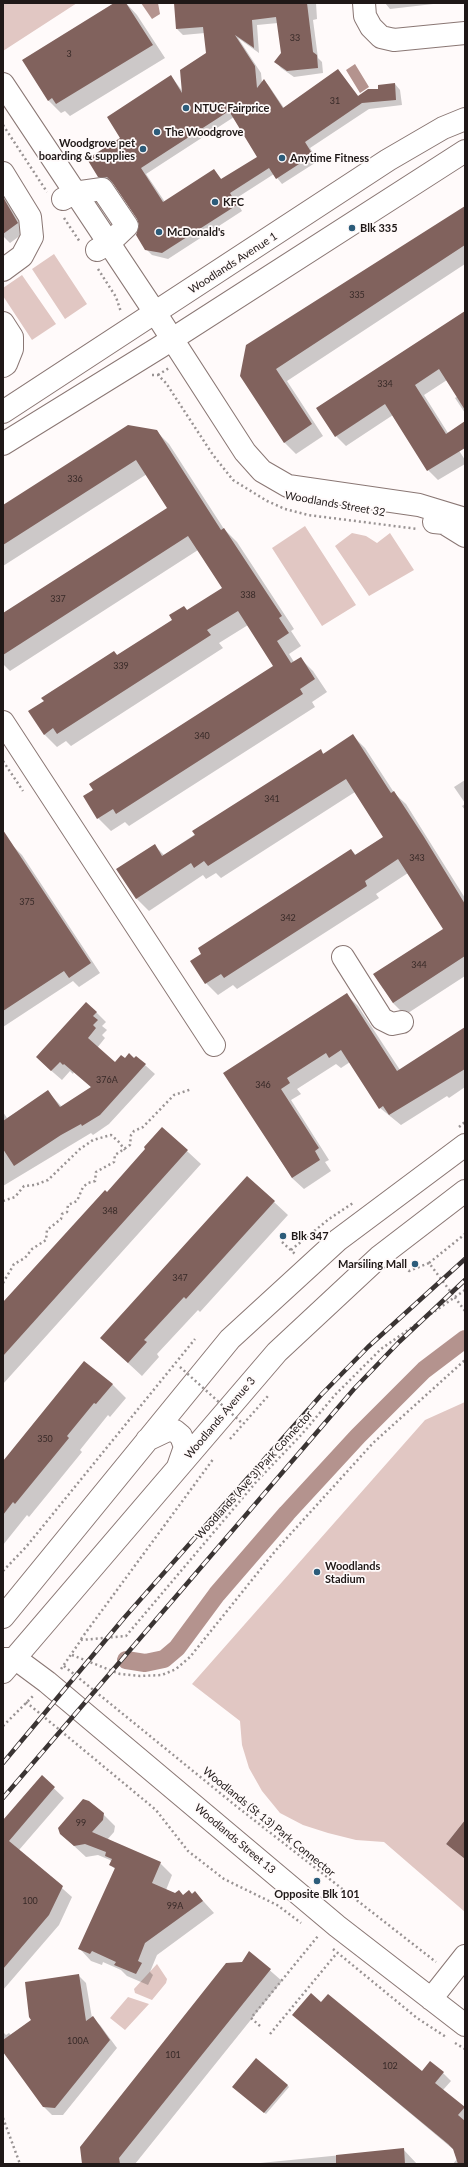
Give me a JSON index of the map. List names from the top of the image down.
{
  "streets": {
    "main road": [
      "Woodlands Avenue 1",
      "Woodlands Street 32",
      "Woodlands Avenue 3",
      "Woodlands Street 13"
    ],
    "path": ["Woodlands (Ave 3) Park Connector", "Woodlands (St 13) Park Connector"]
  },
  "crossings": [
    ["Woodlands Avenue 1", "Woodlands Street 32"],
    ["Woodlands Avenue 3", "Woodlands Street 13"]
  ],
  "places": [
    "NTUC Fairprice",
    "The Woodgrove",
    "Woodgrove pet boarding & supplies",
    "Anytime Fitness",
    "KFC",
    "Blk 335",
    "McDonald's",
    "Blk 347",
    "Marsiling Mall",
    "Woodlands Stadium",
    "Opposite Blk 101"
  ],
  "house_numbers": [
    "33",
    "3",
    "31",
    "335",
    "334",
    "336",
    "338",
    "337",
    "339",
    "340",
    "341",
    "343",
    "375",
    "342",
    "344",
    "376A",
    "346",
    "348",
    "347",
    "350",
    "99",
    "100",
    "99A",
    "100A",
    "101",
    "102"
  ]
}
